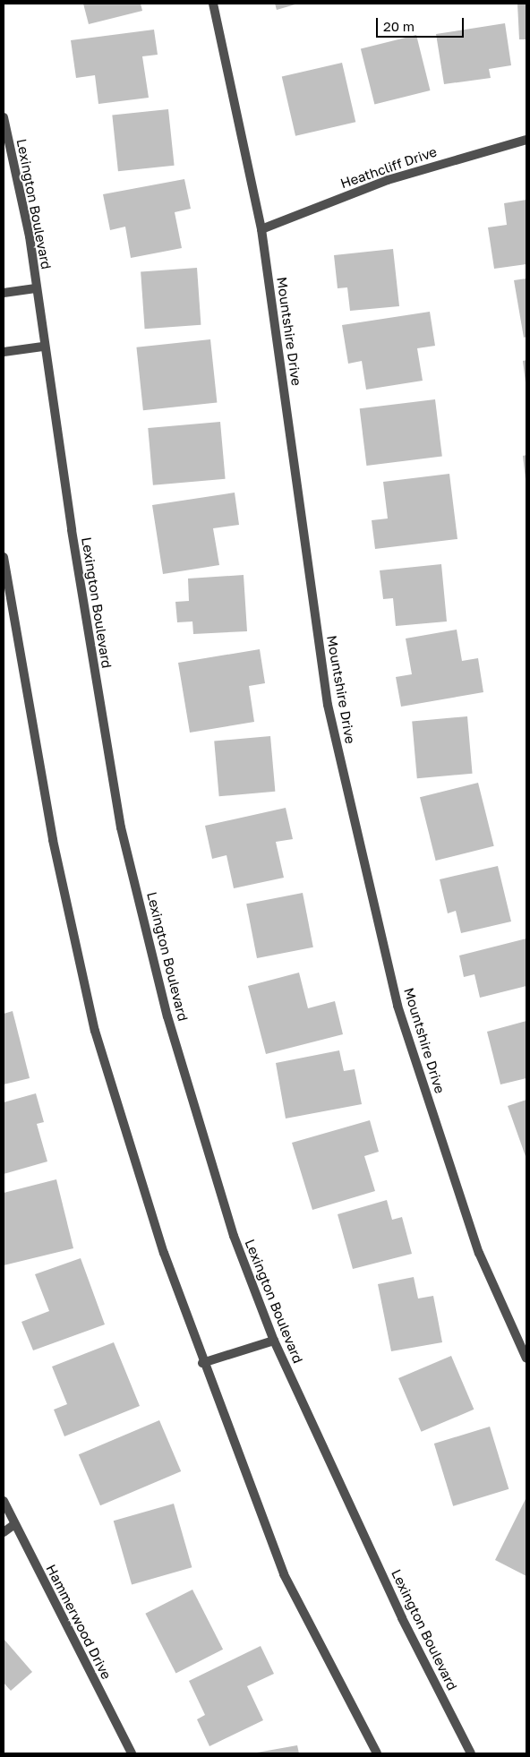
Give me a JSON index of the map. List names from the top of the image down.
{
  "streets": {
    "street": [
      "Heathcliff Drive",
      "Lexington Boulevard",
      "Mountshire Drive",
      "Hammerwood Drive"
    ]
  },
  "crossings": [
    ["Heathcliff Drive", "Mountshire Drive"]
  ],
  "scale_bar": "20 m"
}
